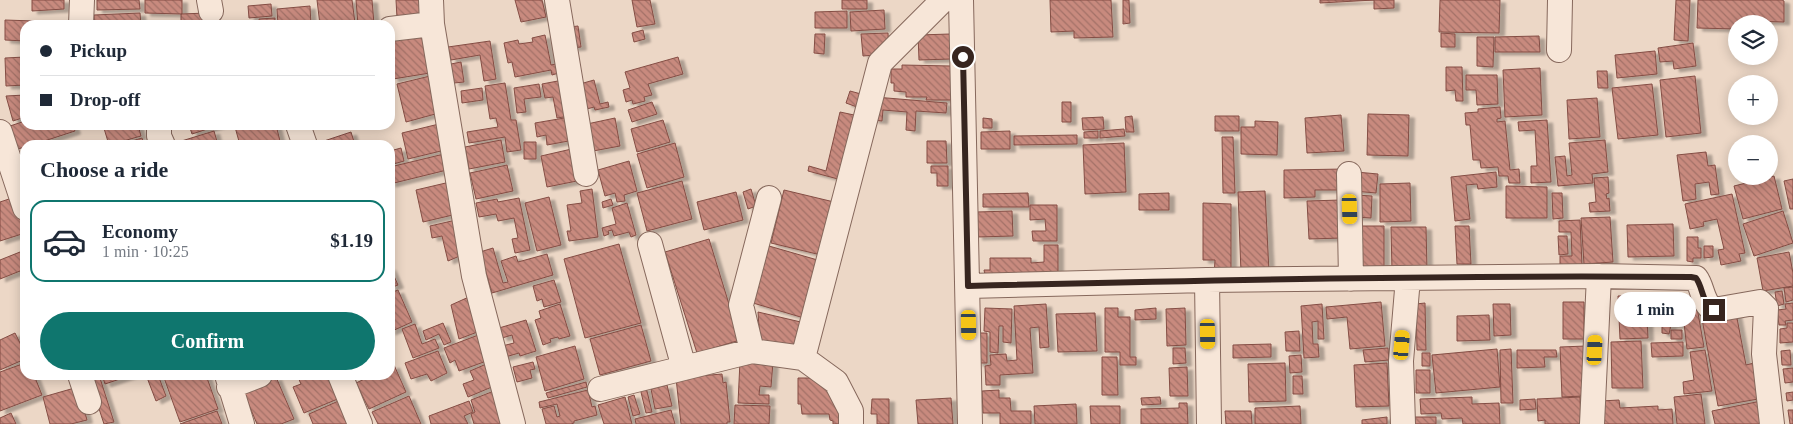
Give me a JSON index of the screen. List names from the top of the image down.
{
  "page": {
    "map_buttons": ["+", "−"],
    "banner": ["Pickup", "Drop-off"],
    "heading": "Choose a ride",
    "list": [
      {
        "name": "Economy",
        "note": "1 min · 10:25",
        "value": "$1.19"
      }
    ],
    "bubble": "1 min",
    "buttons": "Confirm"
  }
}
